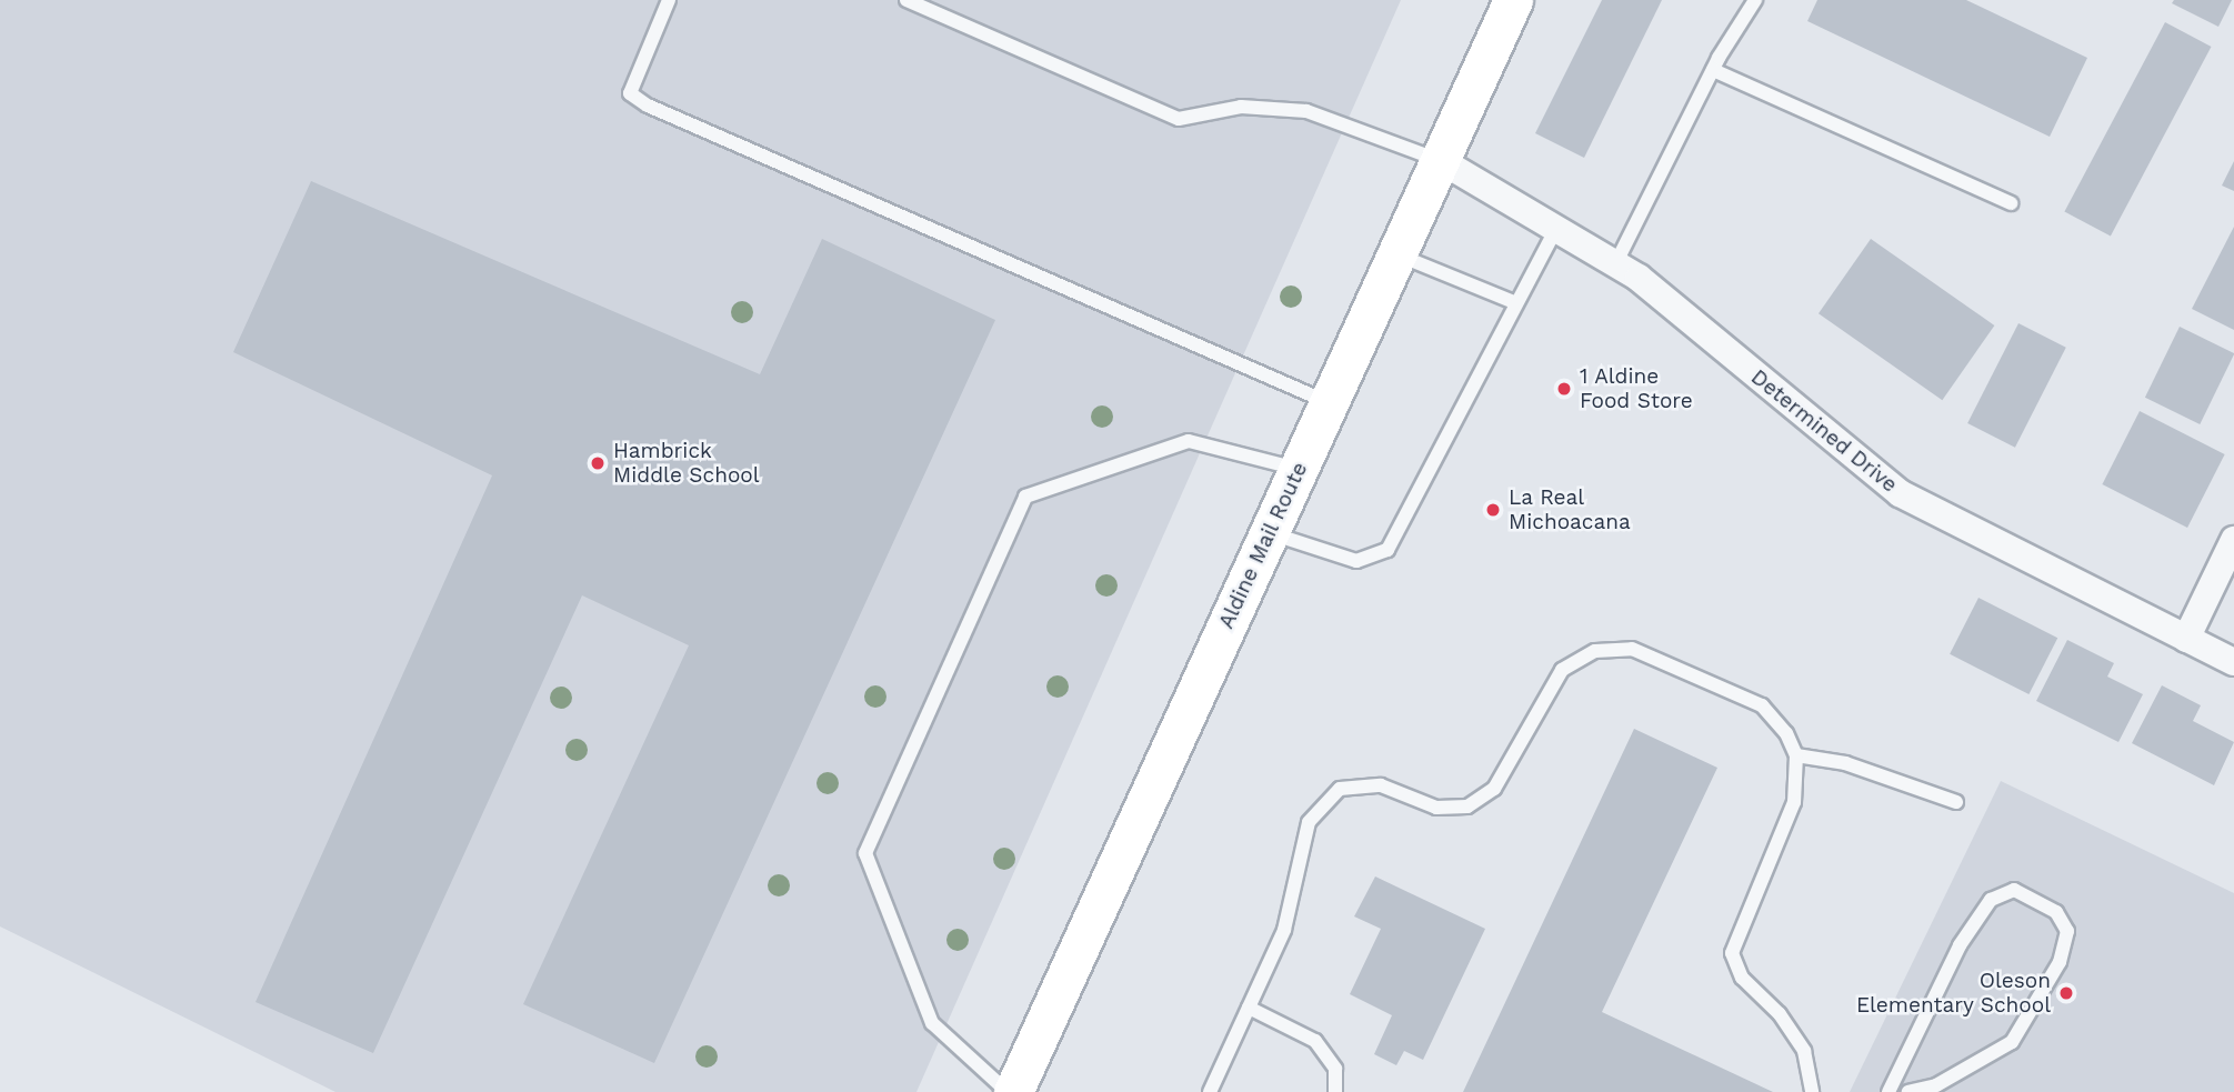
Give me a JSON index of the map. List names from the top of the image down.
{
  "streets": {
    "main road": ["Aldine Mail Route"],
    "street": ["Determined Drive"]
  },
  "crossings": [
    ["Determined Drive", "Aldine Mail Route"]
  ],
  "places": [
    "1 Aldine Food Store",
    "Hambrick Middle School",
    "La Real Michoacana",
    "Oleson Elementary School"
  ]
}
